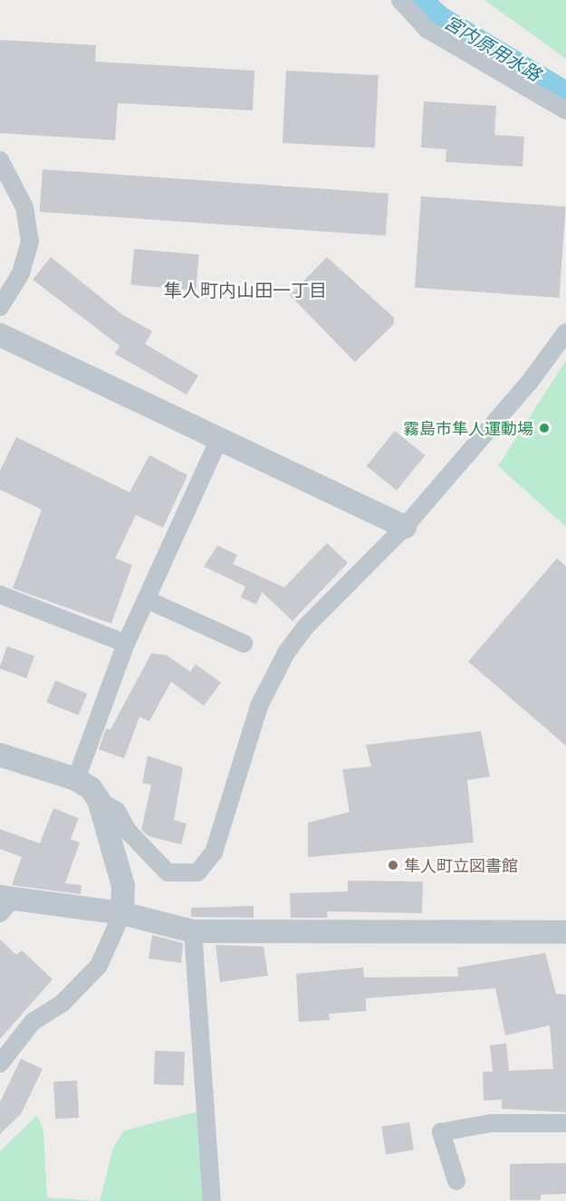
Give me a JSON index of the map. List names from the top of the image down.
{
  "districts": ["隼人町内山田一丁目"],
  "water": ["宮内原用水路"],
  "places": ["霧島市隼人運動場", "隼人町立図書館"]
}
